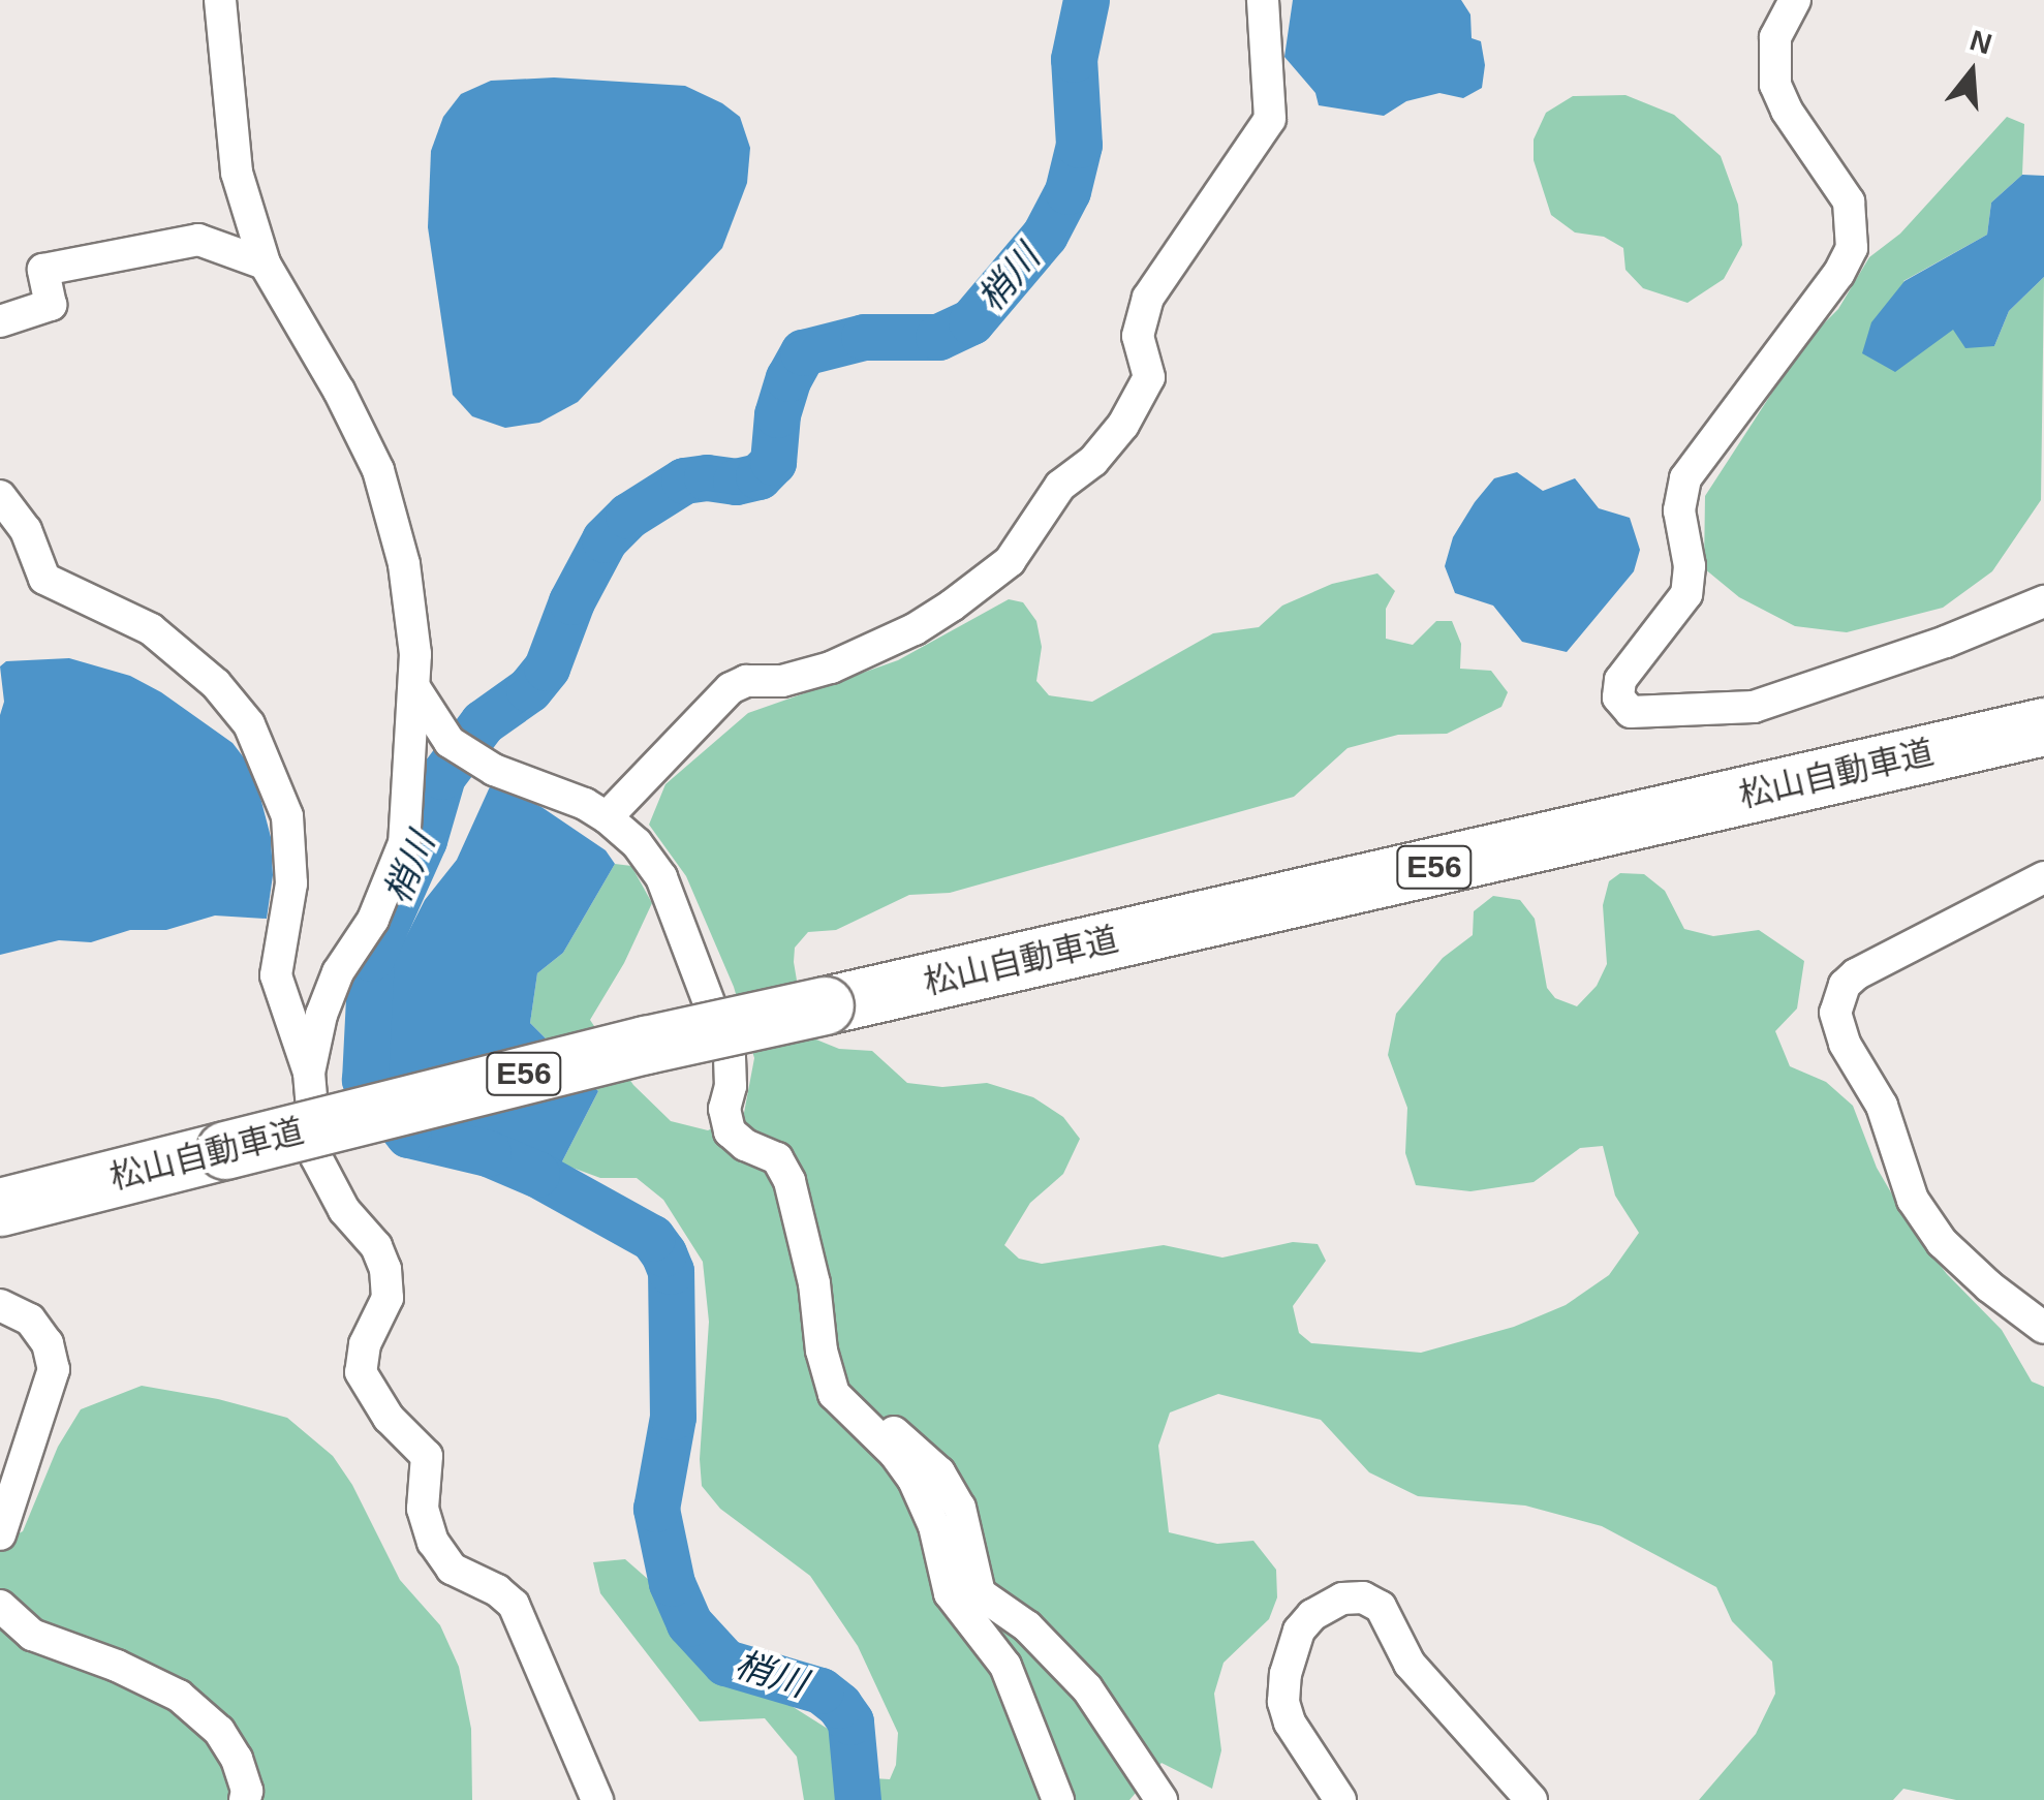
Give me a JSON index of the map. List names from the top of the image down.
{
  "streets": {
    "highway": ["松山自動車道", "E56"]
  },
  "water": ["梢川"],
  "north": "top"
}
